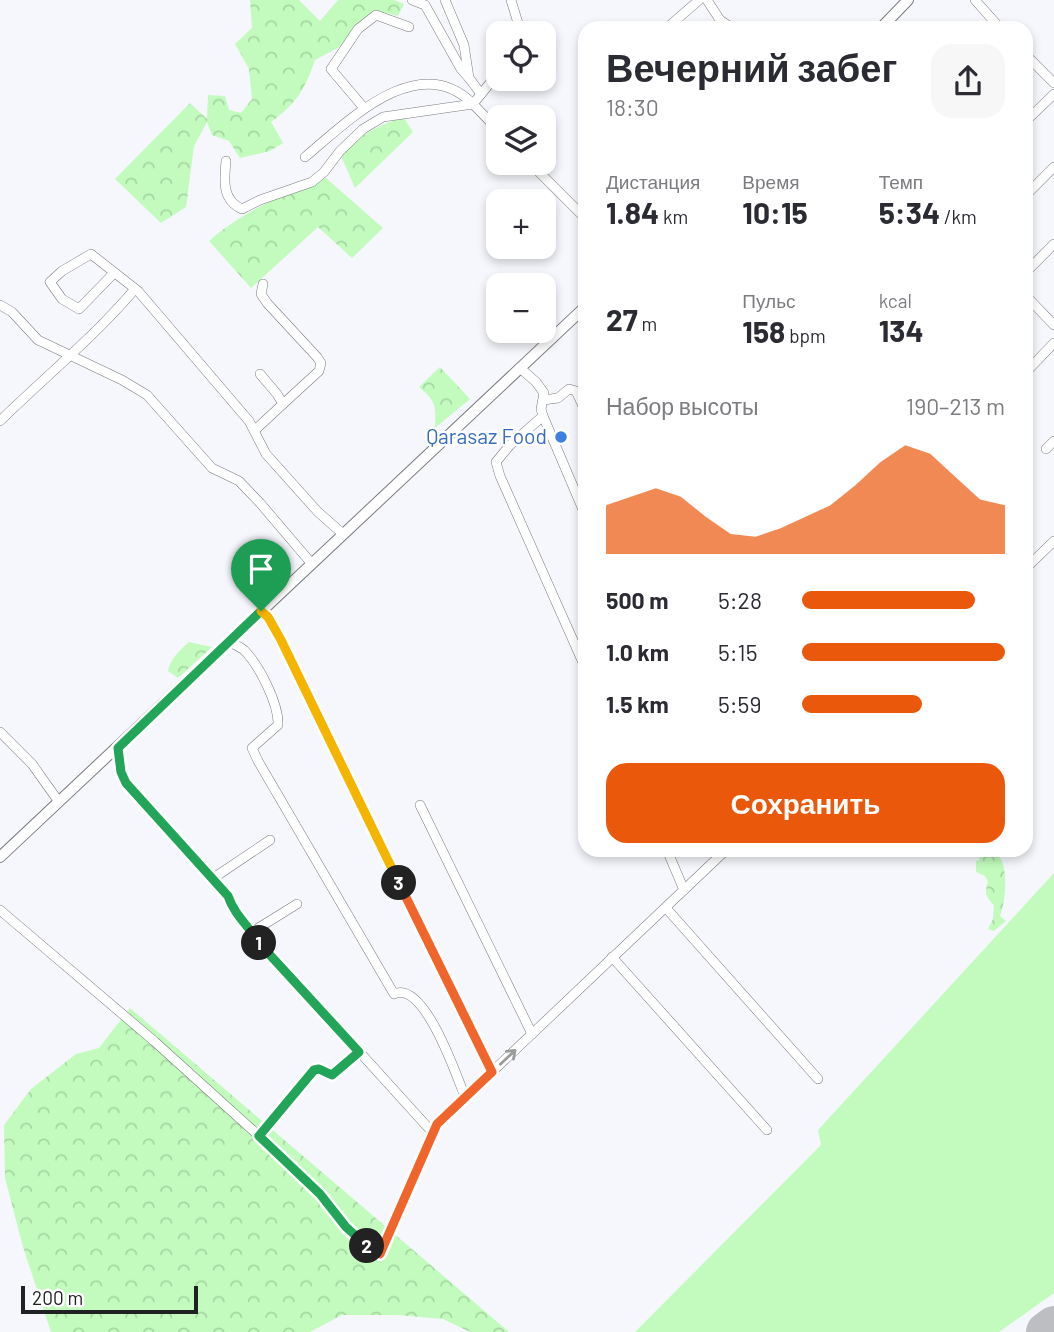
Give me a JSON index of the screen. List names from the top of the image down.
{
  "places": ["Qarasaz Food"],
  "scale_bar": "200 m",
  "page": {
    "map_buttons": ["+", "−"],
    "heading": ["Вечерний забег", "18:30"],
    "stats": [
      ["Дистанция", "1.84 km"],
      ["Время", "10:15"],
      ["Темп", "5:34 /km"],
      ["27 m"],
      ["Пульс", "158 bpm"],
      ["kcal", "134"]
    ],
    "chart": ["Набор высоты", "190–213 m"],
    "list": [
      {
        "name": "500 m",
        "note": "5:28"
      },
      {
        "name": "1.0 km",
        "note": "5:15"
      },
      {
        "name": "1.5 km",
        "note": "5:59"
      }
    ],
    "buttons": "Сохранить",
    "pins": ["3", "1", "2"],
    "scale": "200 m"
  }
}
